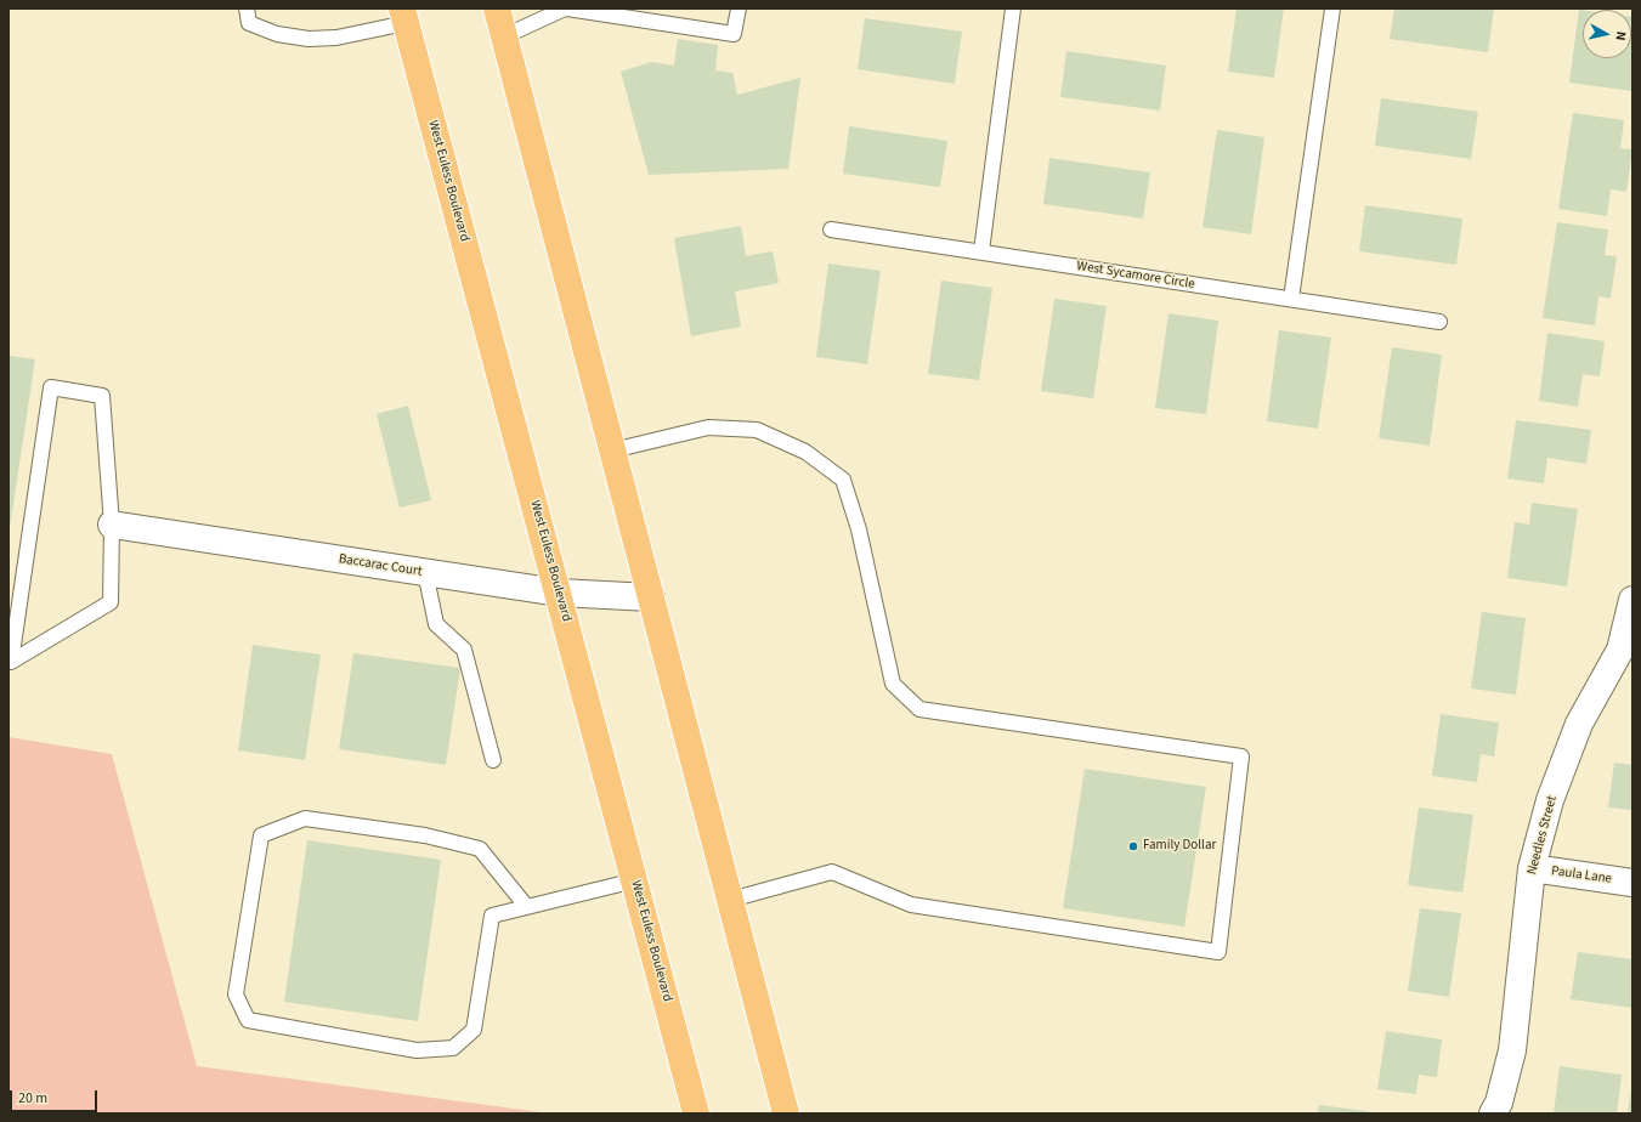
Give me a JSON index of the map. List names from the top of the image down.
{
  "streets": {
    "main road": ["West Euless Boulevard"],
    "street": ["Baccarac Court", "Needles Street", "Paula Lane"],
    "lane": ["West Sycamore Circle"]
  },
  "crossings": [
    ["West Euless Boulevard", "Baccarac Court"],
    ["Needles Street", "Paula Lane"]
  ],
  "places": ["Family Dollar"],
  "scale_bar": "20 m",
  "north": "right"
}
